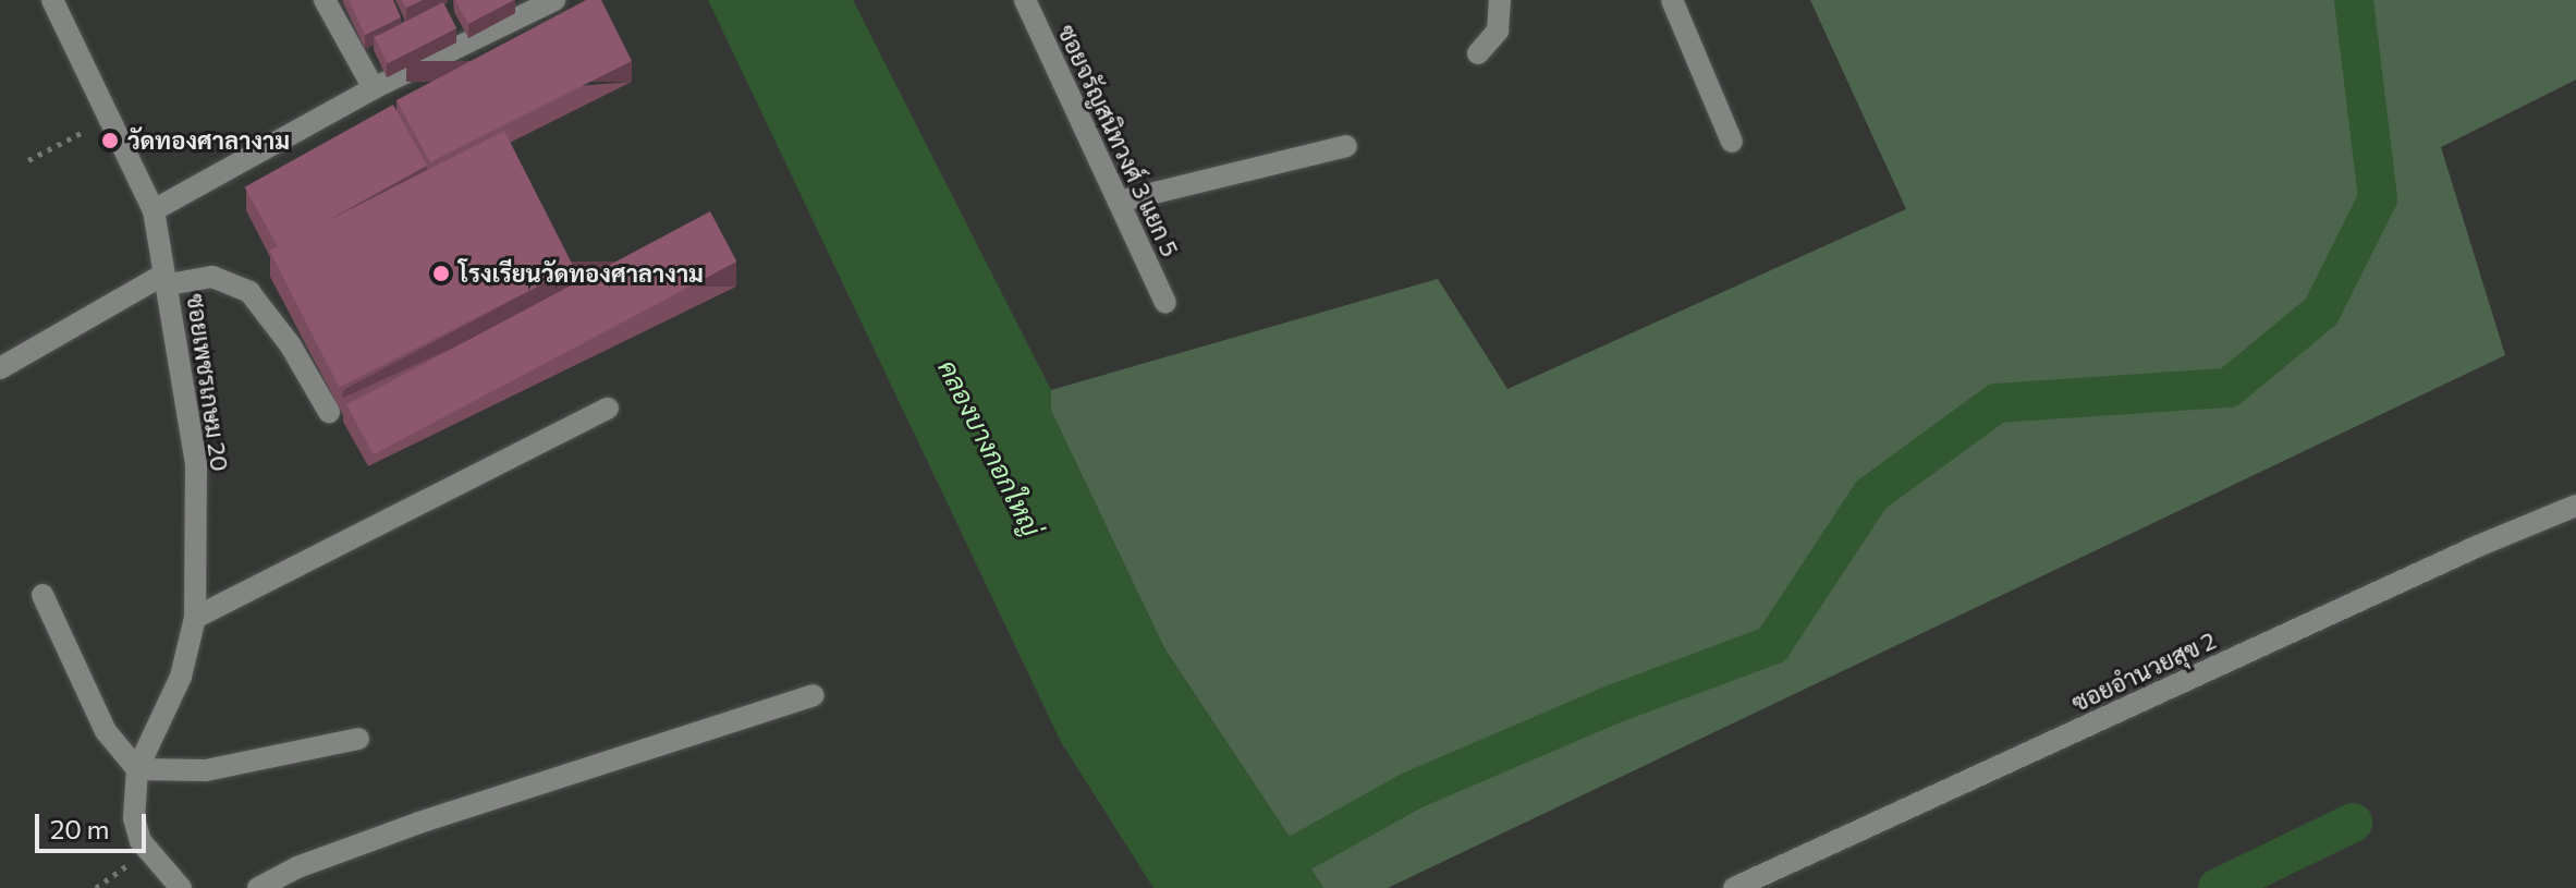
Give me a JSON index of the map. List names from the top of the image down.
{
  "streets": {
    "street": ["ซอยจรัญสนิทวงศ์ 3 แยก 5", "ซอยเพชรเกษม 20", "ซอยอำนวยสุข 2"]
  },
  "water": ["คลองบางกอกใหญ่"],
  "places": ["วัดทองศาลางาม", "โรงเรียนวัดทองศาลางาม"],
  "scale_bar": "20 m"
}
